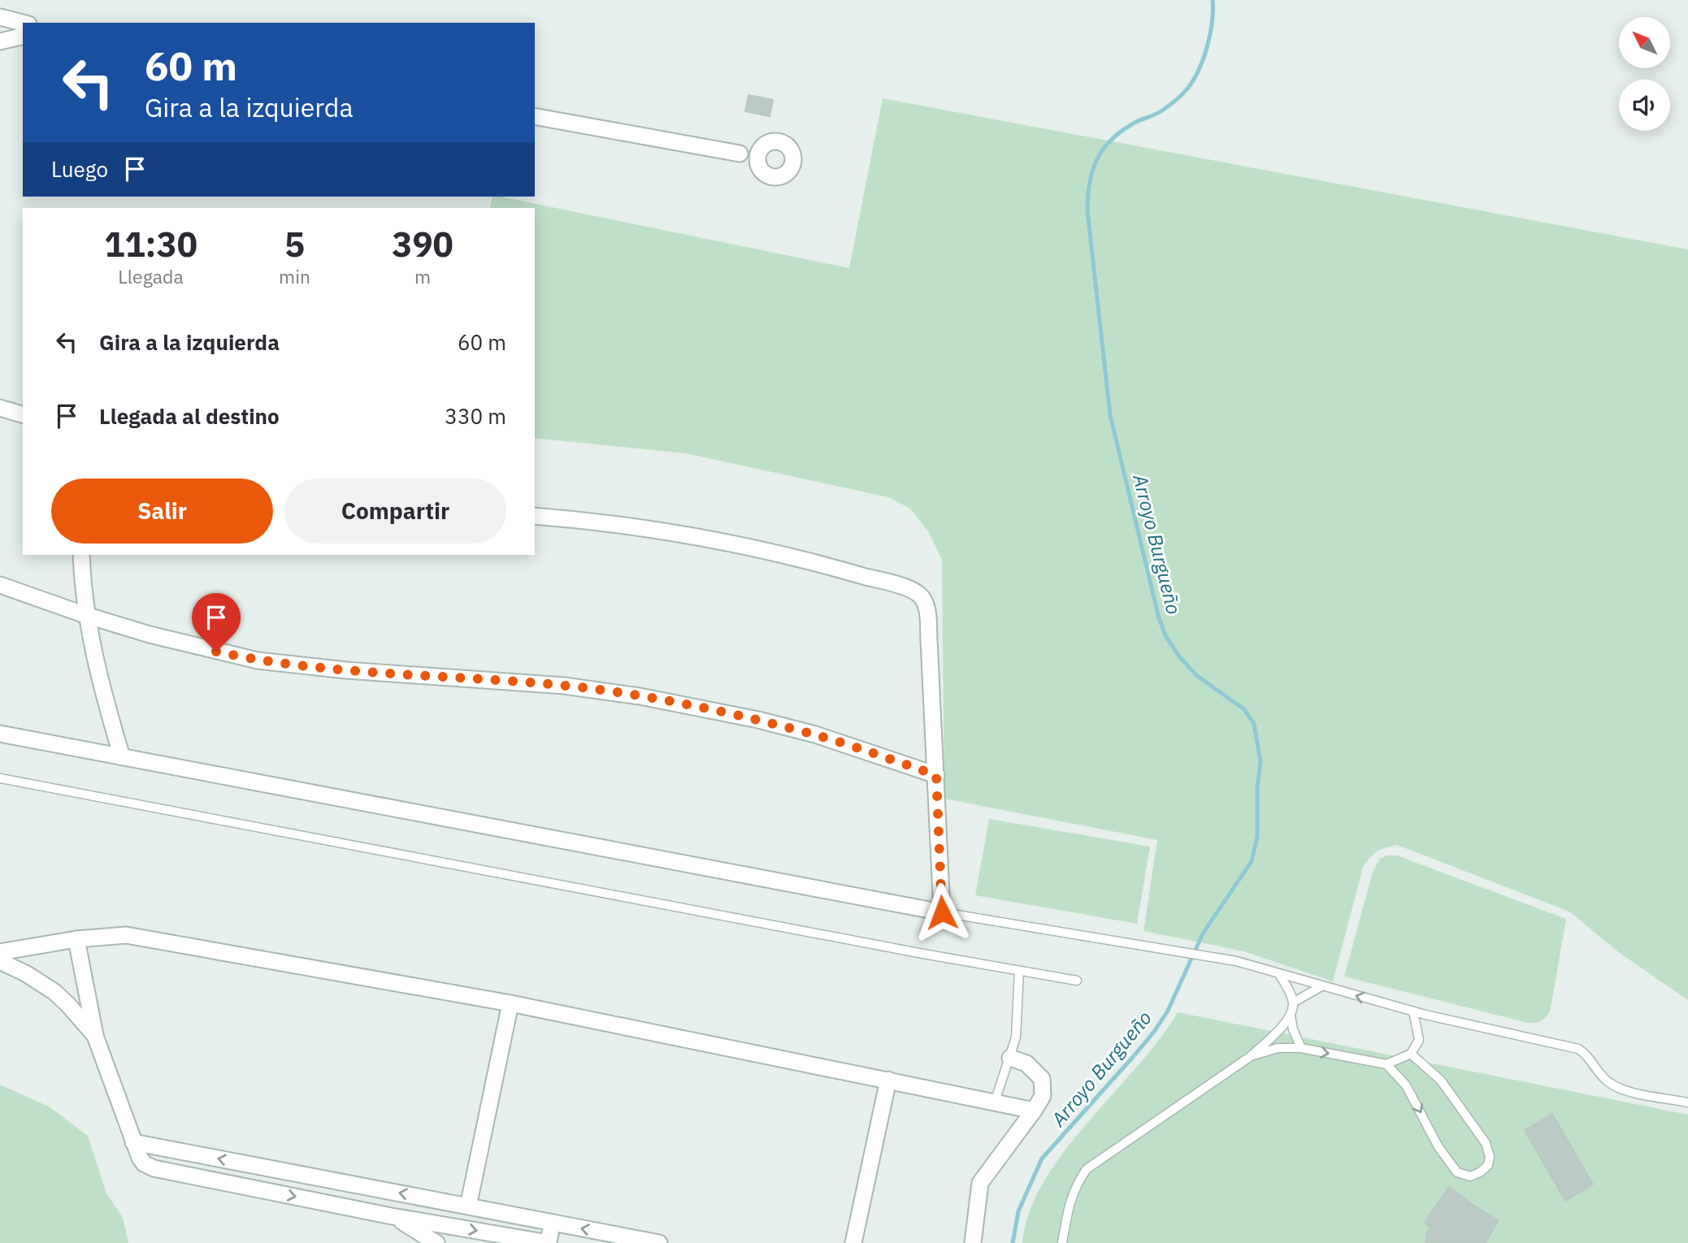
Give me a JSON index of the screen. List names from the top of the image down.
{
  "water": ["Arroyo Burgueño"],
  "north": "top left",
  "page": {
    "turn": ["60 m", "Gira a la izquierda"],
    "then": "Luego",
    "eta": [
      "11:30",
      "Llegada",
      "5",
      "min",
      "390",
      "m"
    ],
    "list": [
      {
        "name": "Gira a la izquierda",
        "value": "60 m"
      },
      {
        "name": "Llegada al destino",
        "value": "330 m"
      }
    ],
    "buttons": ["Salir", "Compartir"]
  }
}
